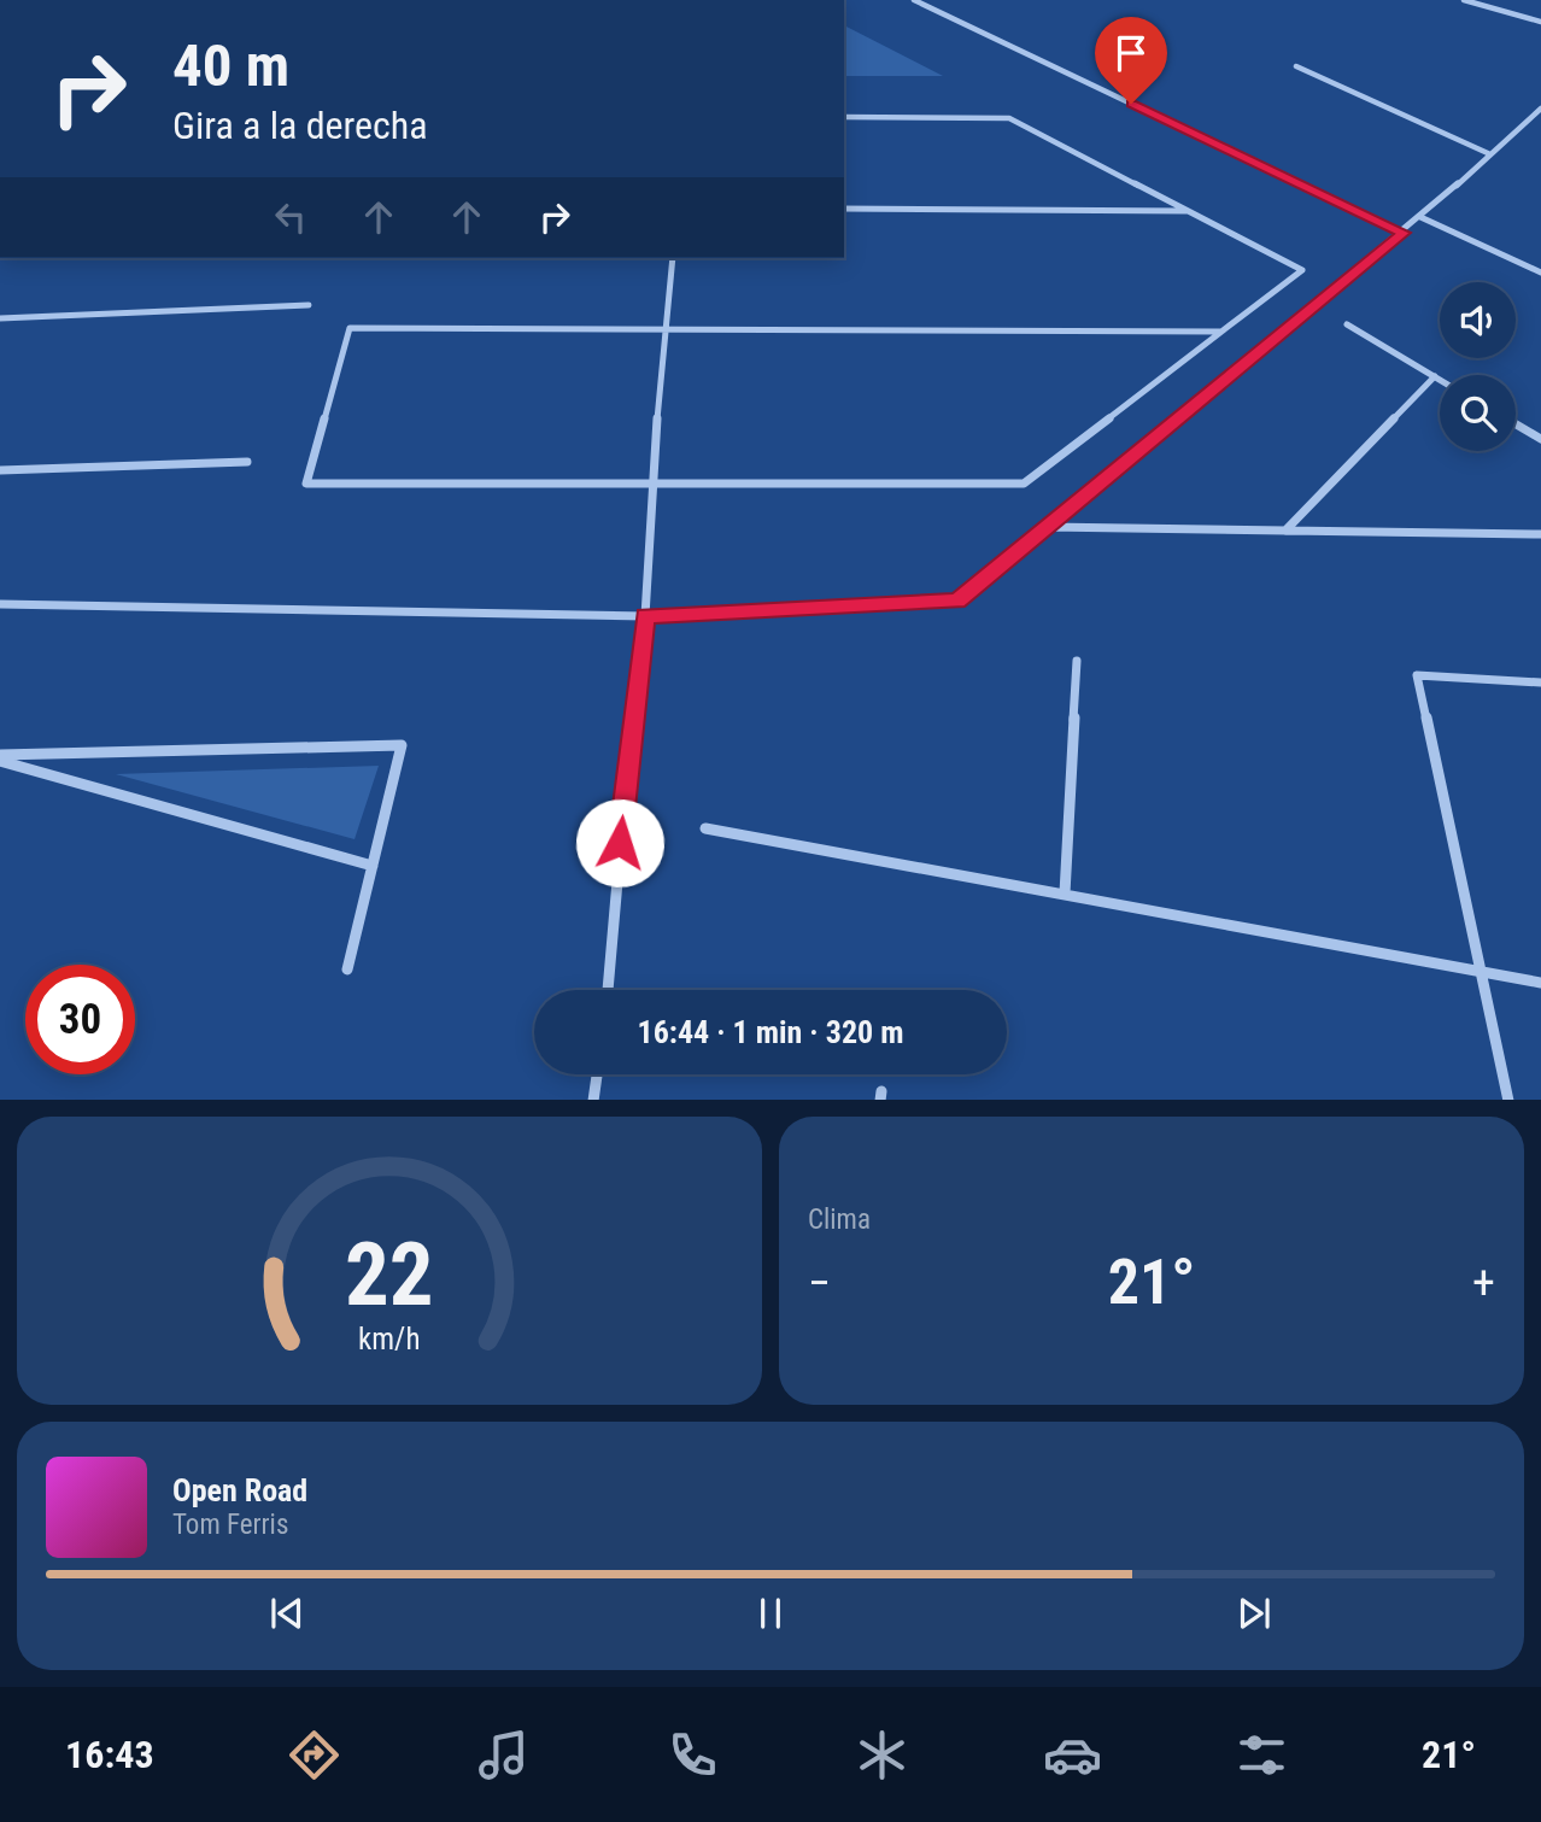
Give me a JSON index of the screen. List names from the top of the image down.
{
  "page": {
    "turn": ["40 m", "Gira a la derecha"],
    "limit": "30",
    "trip": "16:44 · 1 min · 320 m",
    "tile": "Clima",
    "heat": ["−", "21°", "+"],
    "song": ["Open Road", "Tom Ferris"],
    "tabs": ["16:43", "21°"],
    "gauge": ["22", "km/h"]
  }
}
